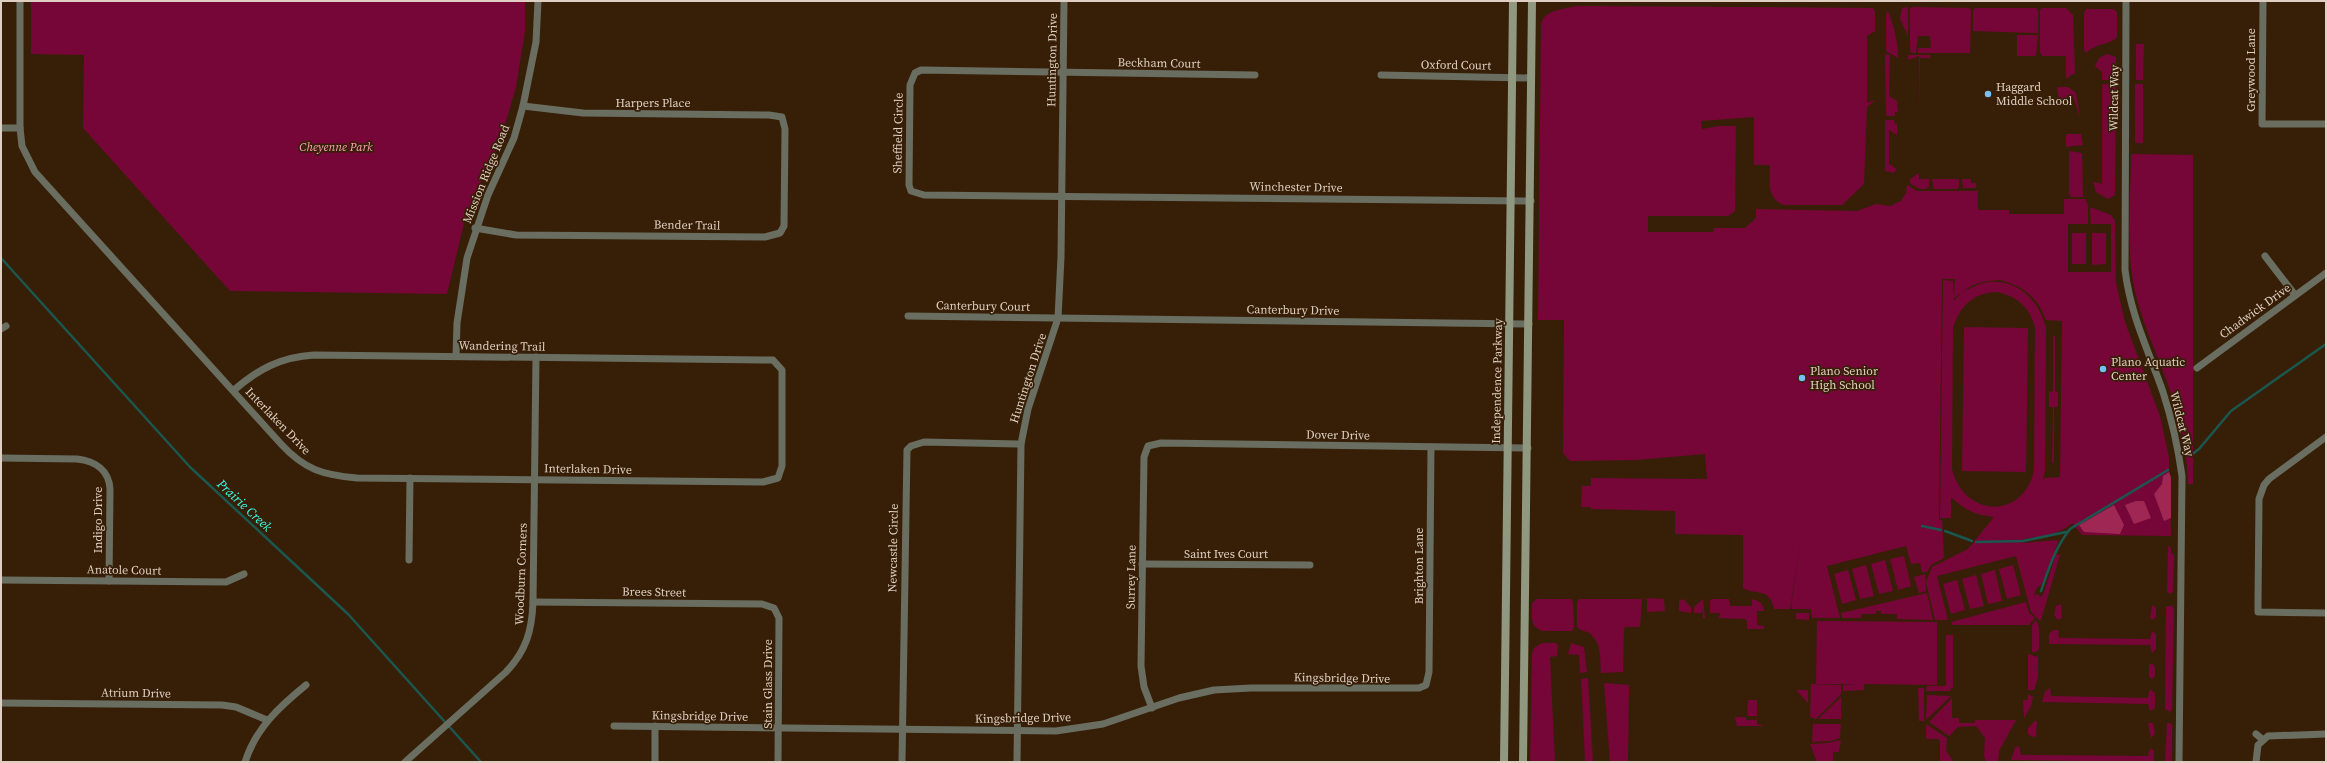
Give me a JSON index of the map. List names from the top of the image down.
{
  "streets": {
    "main road": ["Independence Parkway"],
    "street": [
      "Huntington Drive",
      "Beckham Court",
      "Oxford Court",
      "Greywood Lane",
      "Wildcat Way",
      "Harpers Place",
      "Sheffield Circle",
      "Mission Ridge Road",
      "Winchester Drive",
      "Bender Trail",
      "Canterbury Court",
      "Canterbury Drive",
      "Chadwick Drive",
      "Wandering Trail",
      "Interlaken Drive",
      "Dover Drive",
      "Indigo Drive",
      "Newcastle Circle",
      "Saint Ives Court",
      "Brighton Lane",
      "Anatole Court",
      "Woodburn Corners",
      "Surrey Lane",
      "Brees Street",
      "Kingsbridge Drive",
      "Stain Glass Drive",
      "Atrium Drive"
    ]
  },
  "crossings": [
    ["Huntington Drive", "Beckham Court"],
    ["Huntington Drive", "Sheffield Circle"],
    ["Huntington Drive", "Winchester Drive"],
    ["Huntington Drive", "Canterbury Court"],
    ["Huntington Drive", "Canterbury Drive"],
    ["Huntington Drive", "Newcastle Circle"],
    ["Huntington Drive", "Kingsbridge Drive"],
    ["Beckham Court", "Sheffield Circle"],
    ["Oxford Court", "Independence Parkway"],
    ["Harpers Place", "Mission Ridge Road"],
    ["Harpers Place", "Bender Trail"],
    ["Sheffield Circle", "Winchester Drive"],
    ["Mission Ridge Road", "Bender Trail"],
    ["Mission Ridge Road", "Wandering Trail"],
    ["Winchester Drive", "Independence Parkway"],
    ["Canterbury Court", "Canterbury Drive"],
    ["Canterbury Drive", "Independence Parkway"],
    ["Wandering Trail", "Interlaken Drive"],
    ["Wandering Trail", "Woodburn Corners"],
    ["Independence Parkway", "Dover Drive"],
    ["Interlaken Drive", "Woodburn Corners"],
    ["Dover Drive", "Brighton Lane"],
    ["Dover Drive", "Surrey Lane"],
    ["Indigo Drive", "Anatole Court"],
    ["Newcastle Circle", "Kingsbridge Drive"],
    ["Saint Ives Court", "Surrey Lane"],
    ["Brighton Lane", "Kingsbridge Drive"],
    ["Woodburn Corners", "Brees Street"],
    ["Surrey Lane", "Kingsbridge Drive"],
    ["Brees Street", "Stain Glass Drive"],
    ["Kingsbridge Drive", "Stain Glass Drive"]
  ],
  "water": ["Prairie Creek"],
  "parks": ["Cheyenne Park"],
  "places": ["Haggard Middle School", "Plano Aquatic Center", "Plano Senior High School"]
}
